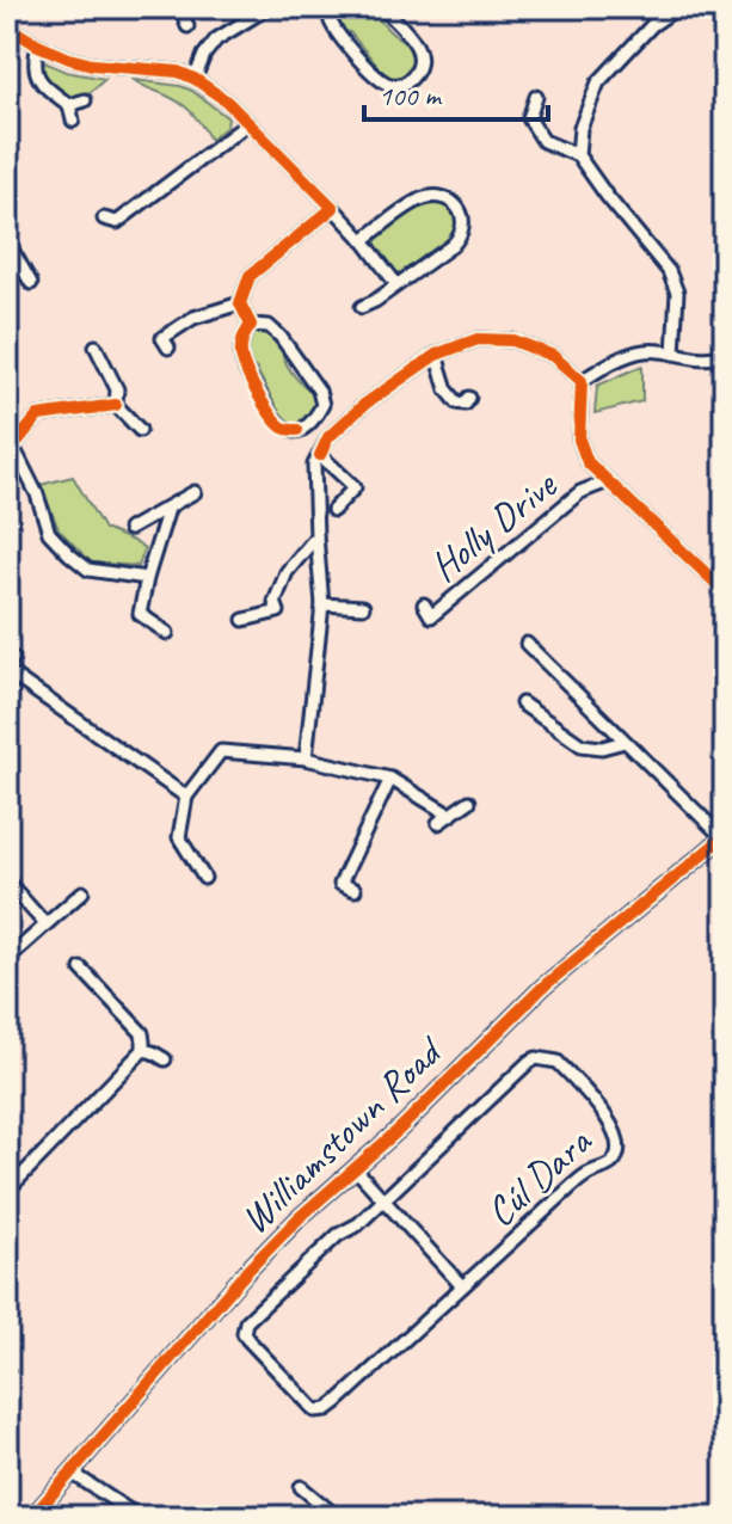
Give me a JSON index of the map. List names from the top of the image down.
{
  "streets": {
    "street": ["Holly Drive", "Williamstown Road", "Cúl Dara"]
  },
  "scale_bar": "100 m"
}
